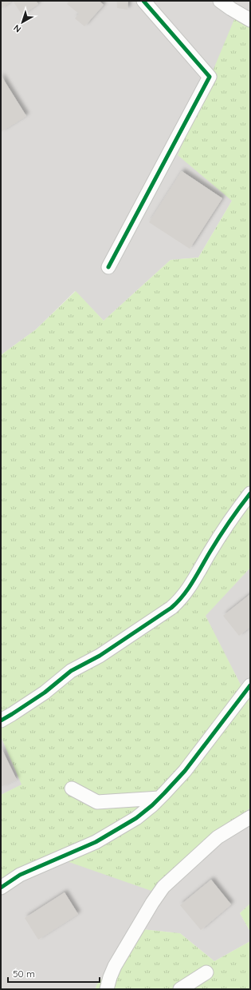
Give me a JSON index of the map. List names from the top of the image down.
{
  "scale_bar": "50 m",
  "north": "bottom left"
}
